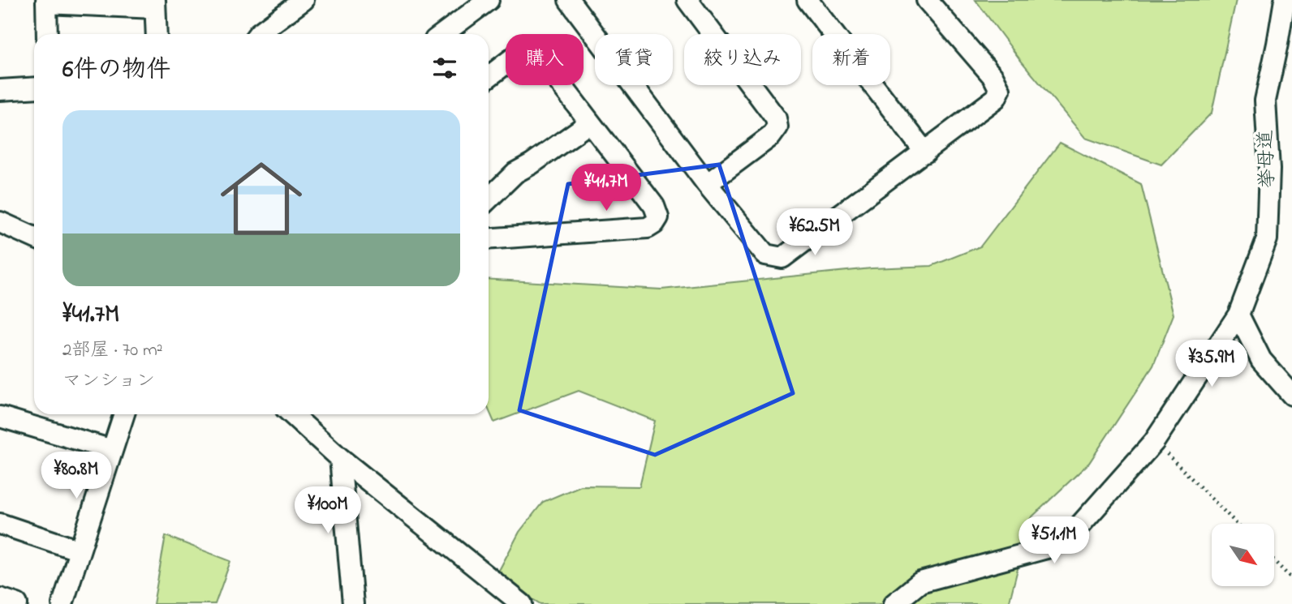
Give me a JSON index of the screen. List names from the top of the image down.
{
  "streets": {
    "street": ["挙母道"]
  },
  "north": "bottom right",
  "page": {
    "chip": [
      "購入",
      "賃貸",
      "絞り込み",
      "新着"
    ],
    "heading": "6件の物件",
    "list": [
      {
        "name": "¥41.7M",
        "note": "2部屋 · 70 m² · マンション"
      }
    ],
    "price": [
      "¥41.7M",
      "¥62.5M",
      "¥35.9M",
      "¥80.8M",
      "¥100M",
      "¥51.1M"
    ]
  }
}
